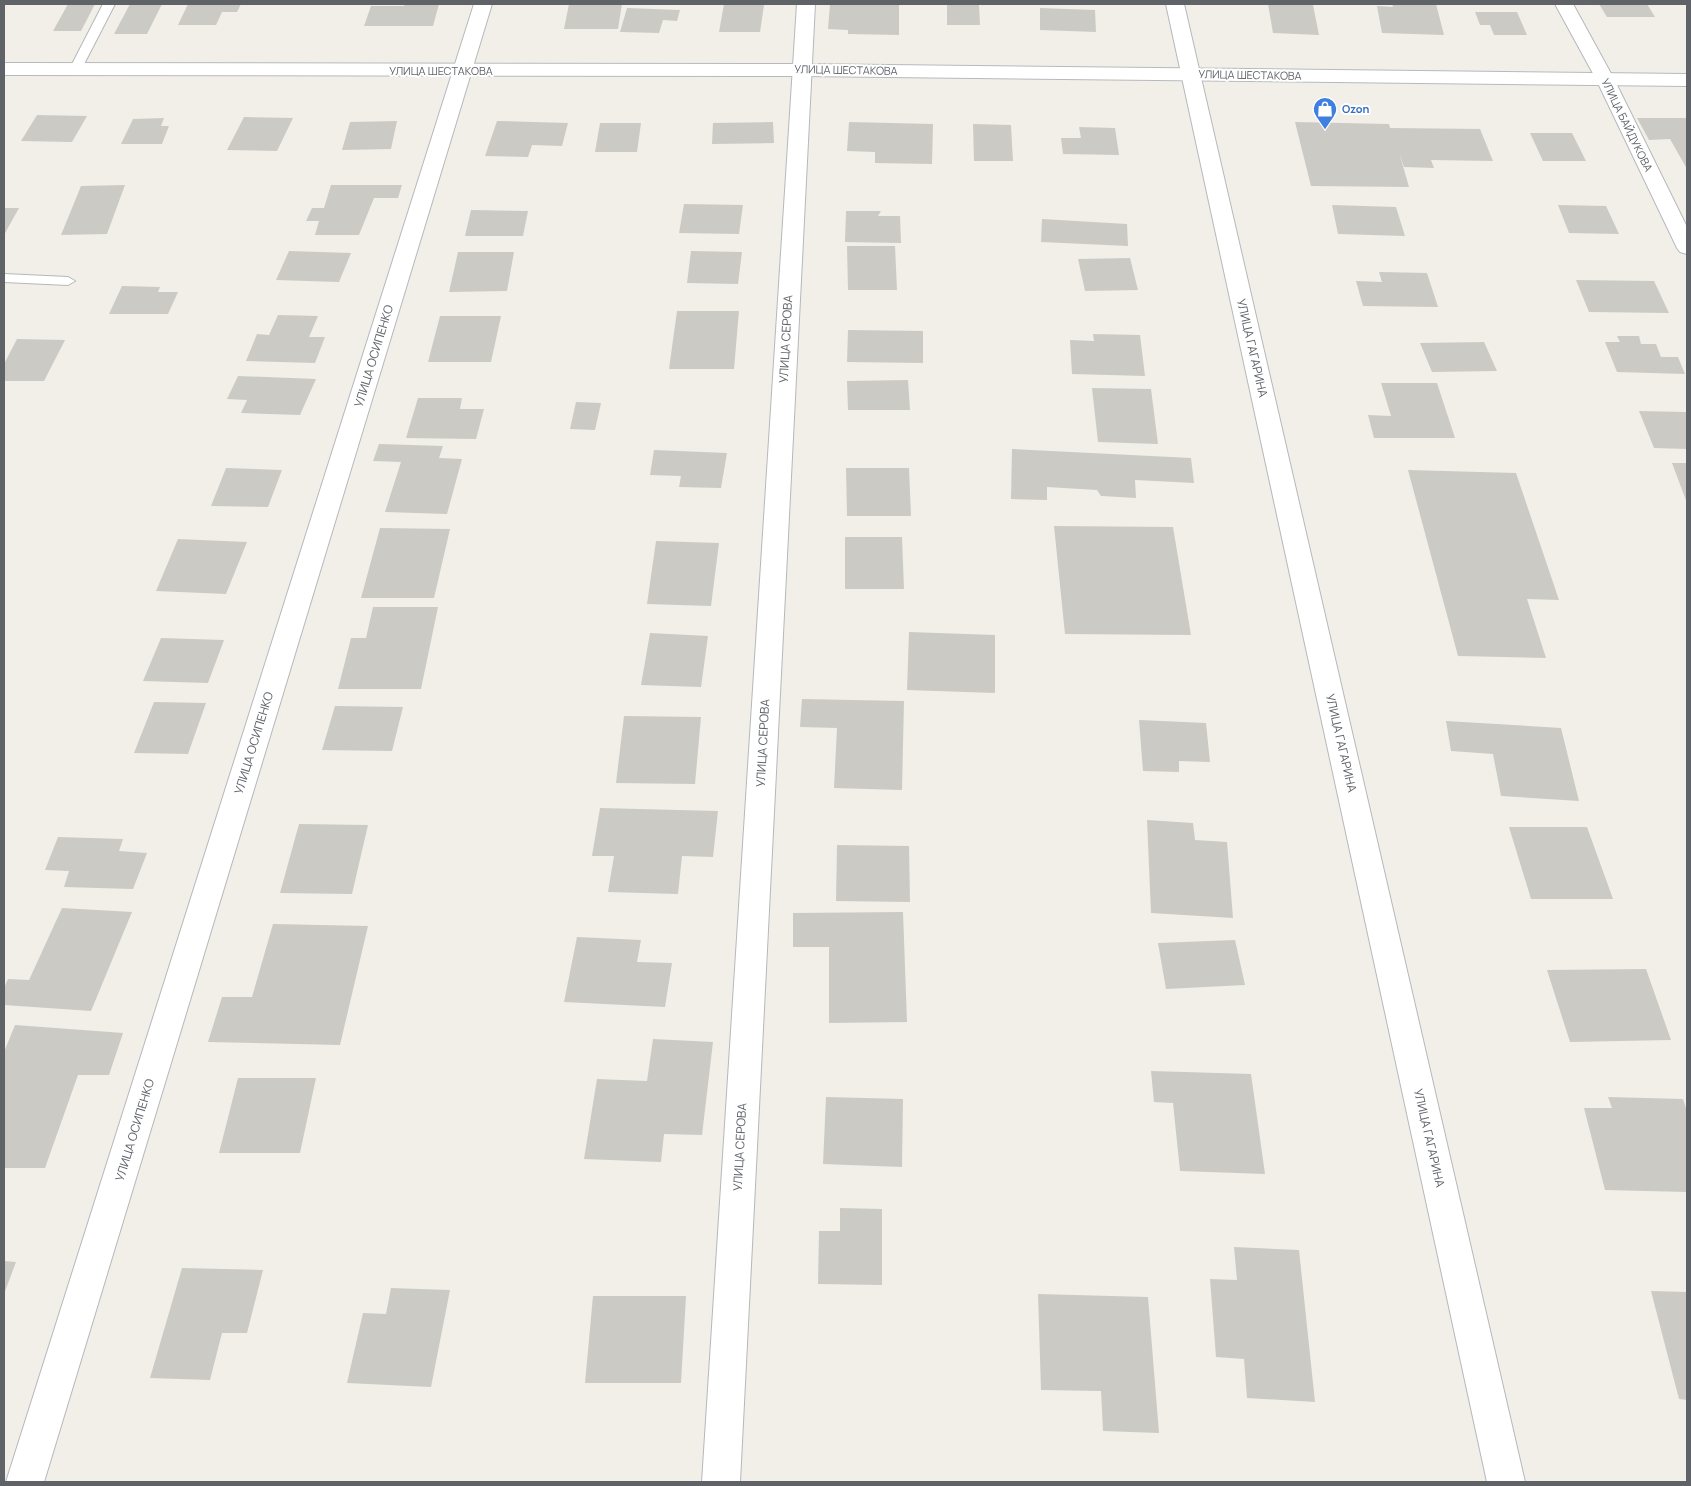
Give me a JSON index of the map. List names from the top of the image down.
{
  "streets": {
    "street": [
      "УЛИЦА ШЕСТАКОВА",
      "УЛИЦА БАЙДУКОВА",
      "УЛИЦА СЕРОВА",
      "УЛИЦА ГАГАРИНА",
      "УЛИЦА ОСИПЕНКО"
    ]
  },
  "crossings": [
    ["УЛИЦА ШЕСТАКОВА", "УЛИЦА БАЙДУКОВА"],
    ["УЛИЦА ШЕСТАКОВА", "УЛИЦА СЕРОВА"],
    ["УЛИЦА ШЕСТАКОВА", "УЛИЦА ГАГАРИНА"],
    ["УЛИЦА ШЕСТАКОВА", "УЛИЦА ОСИПЕНКО"]
  ],
  "places": {
    "shop": ["Ozon"]
  }
}
